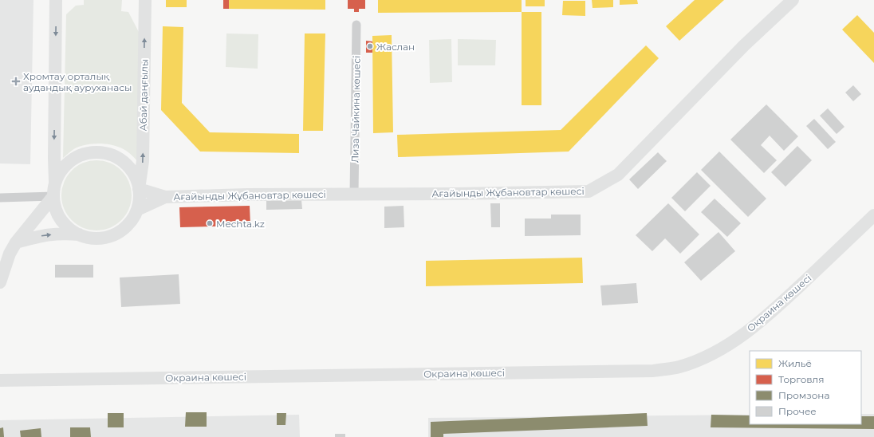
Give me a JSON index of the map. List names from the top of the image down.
{
  "streets": {
    "street": [
      "Абай даңғылы",
      "Лиза Чайкина көшесі",
      "Ағайынды Жұбановтар көшесі",
      "Окраина көшесі"
    ]
  },
  "crossings": [
    ["Лиза Чайкина көшесі", "Ағайынды Жұбановтар көшесі"]
  ],
  "places": {
    "other": ["Жаслан", "Mechta.kz"],
    "health": ["Хромтау орталық аудандық ауруханасы"]
  },
  "legend": [
    "Жильё",
    "Торговля",
    "Промзона",
    "Прочее"
  ]
}
